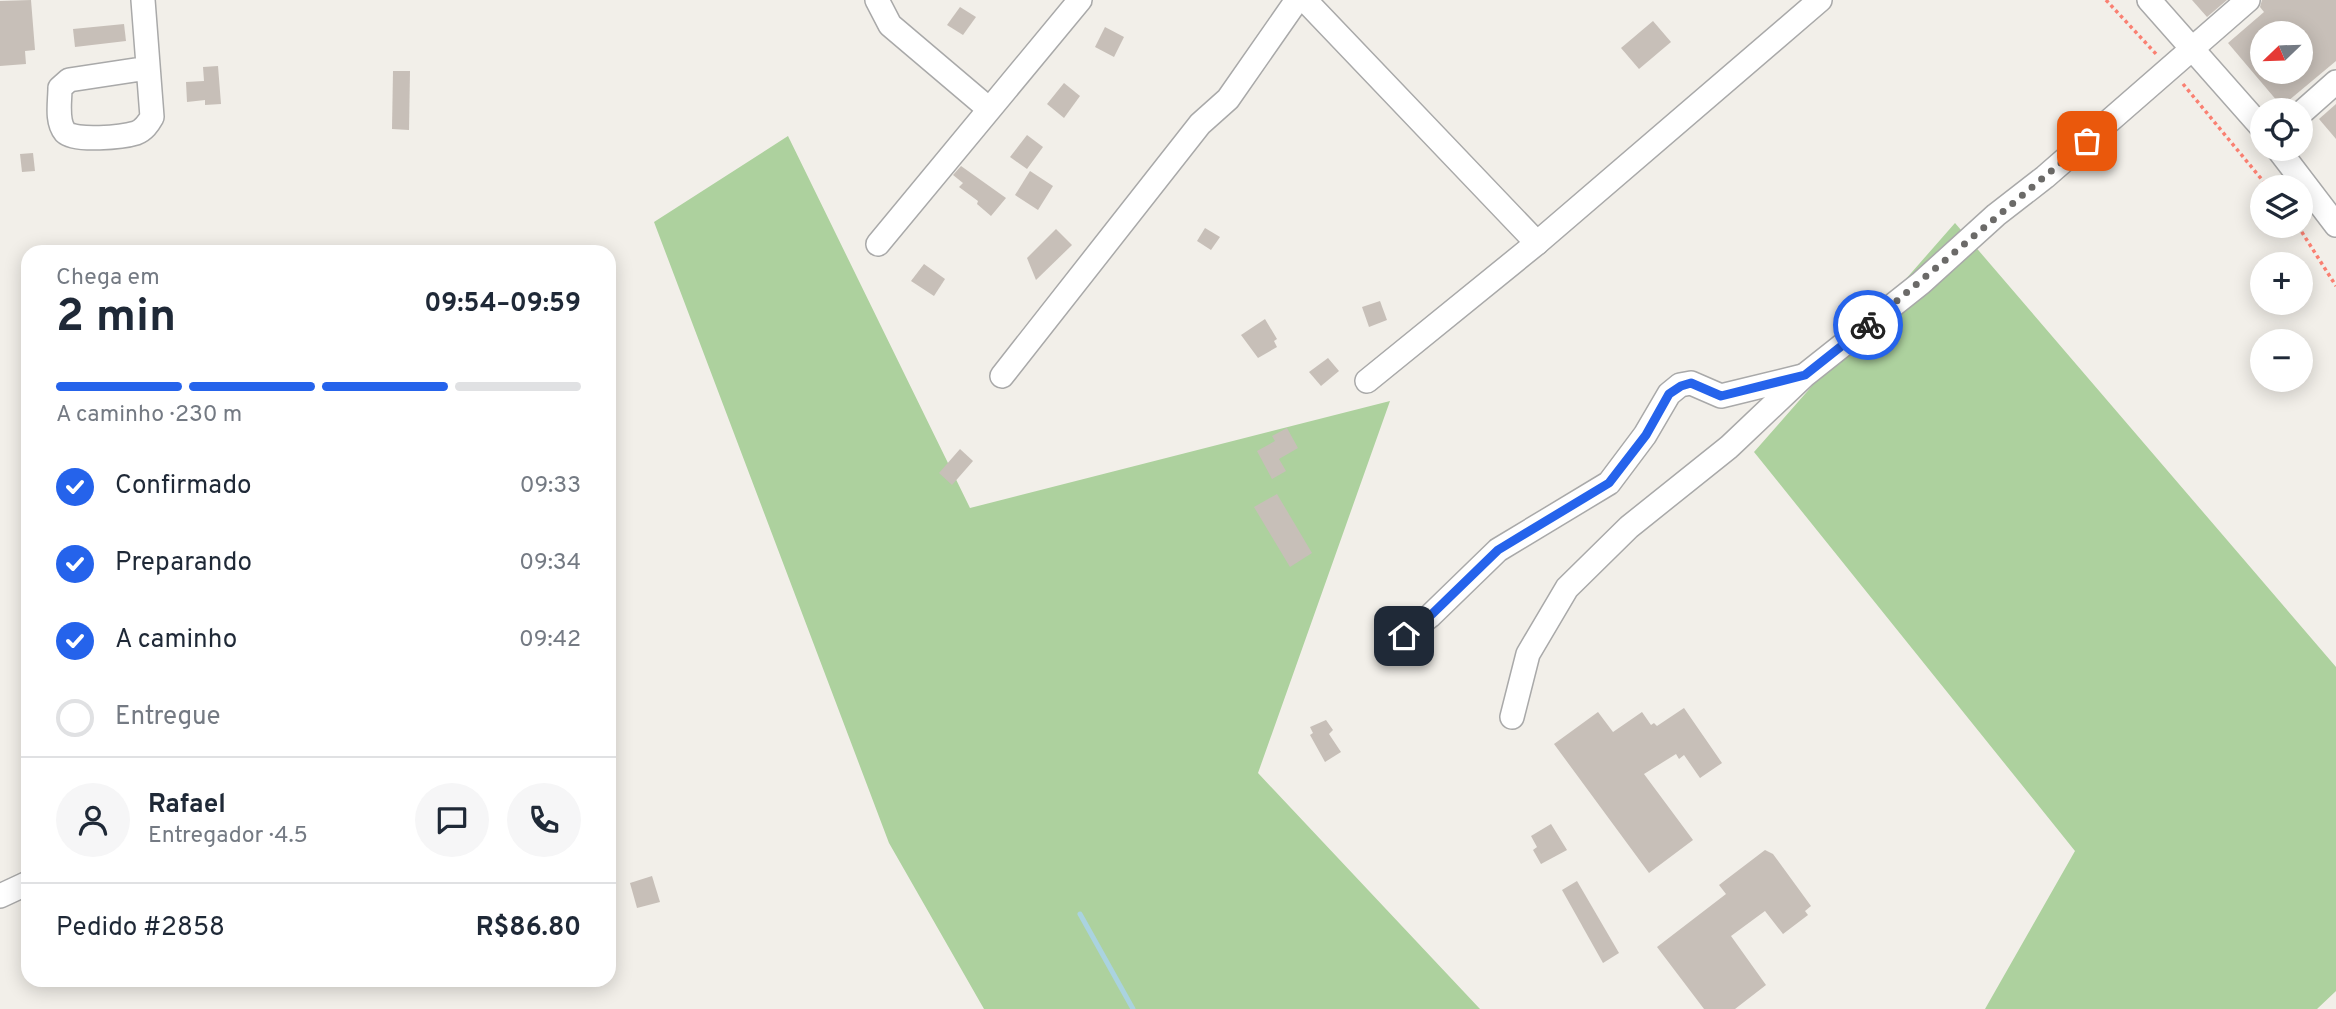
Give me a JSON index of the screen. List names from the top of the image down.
{
  "north": "bottom left",
  "page": {
    "map_buttons": ["+", "−"],
    "heading": ["2 min", "Chega em", "09:54–09:59"],
    "panel": [
      "Rafael",
      "Entregador · 4.5",
      "Pedido #2858",
      "R$86.80"
    ],
    "bar": "A caminho · 230 m",
    "list": [
      ["Confirmado", "09:33"],
      ["Preparando", "09:34"],
      ["A caminho", "09:42"],
      "Entregue"
    ]
  }
}
